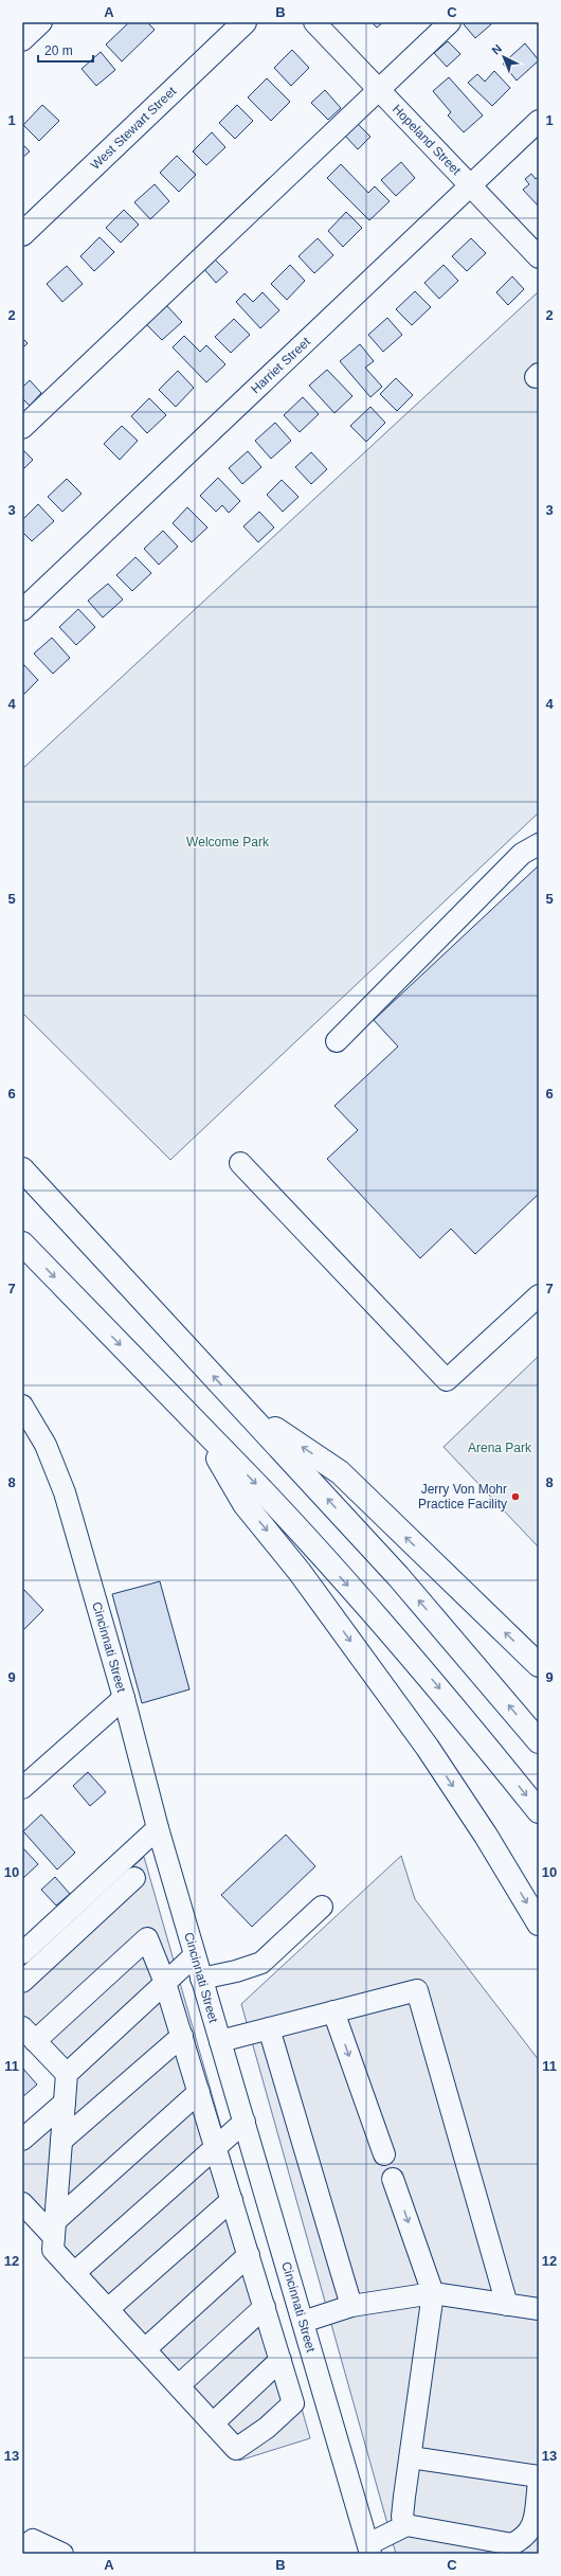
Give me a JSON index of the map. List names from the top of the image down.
{
  "streets": {
    "main road": ["West Stewart Street"],
    "street": ["Hopeland Street", "Harriet Street", "Cincinnati Street"]
  },
  "crossings": [
    ["Hopeland Street", "Harriet Street"]
  ],
  "parks": ["Welcome Park", "Arena Park"],
  "places": ["Jerry Von Mohr Practice Facility"],
  "scale_bar": "20 m",
  "north": "top left",
  "grid": {
    "columns": ["A", "B", "C"],
    "rows": [
      "1",
      "2",
      "3",
      "4",
      "5",
      "6",
      "7",
      "8",
      "9",
      "10",
      "11",
      "12",
      "13"
    ]
  }
}
